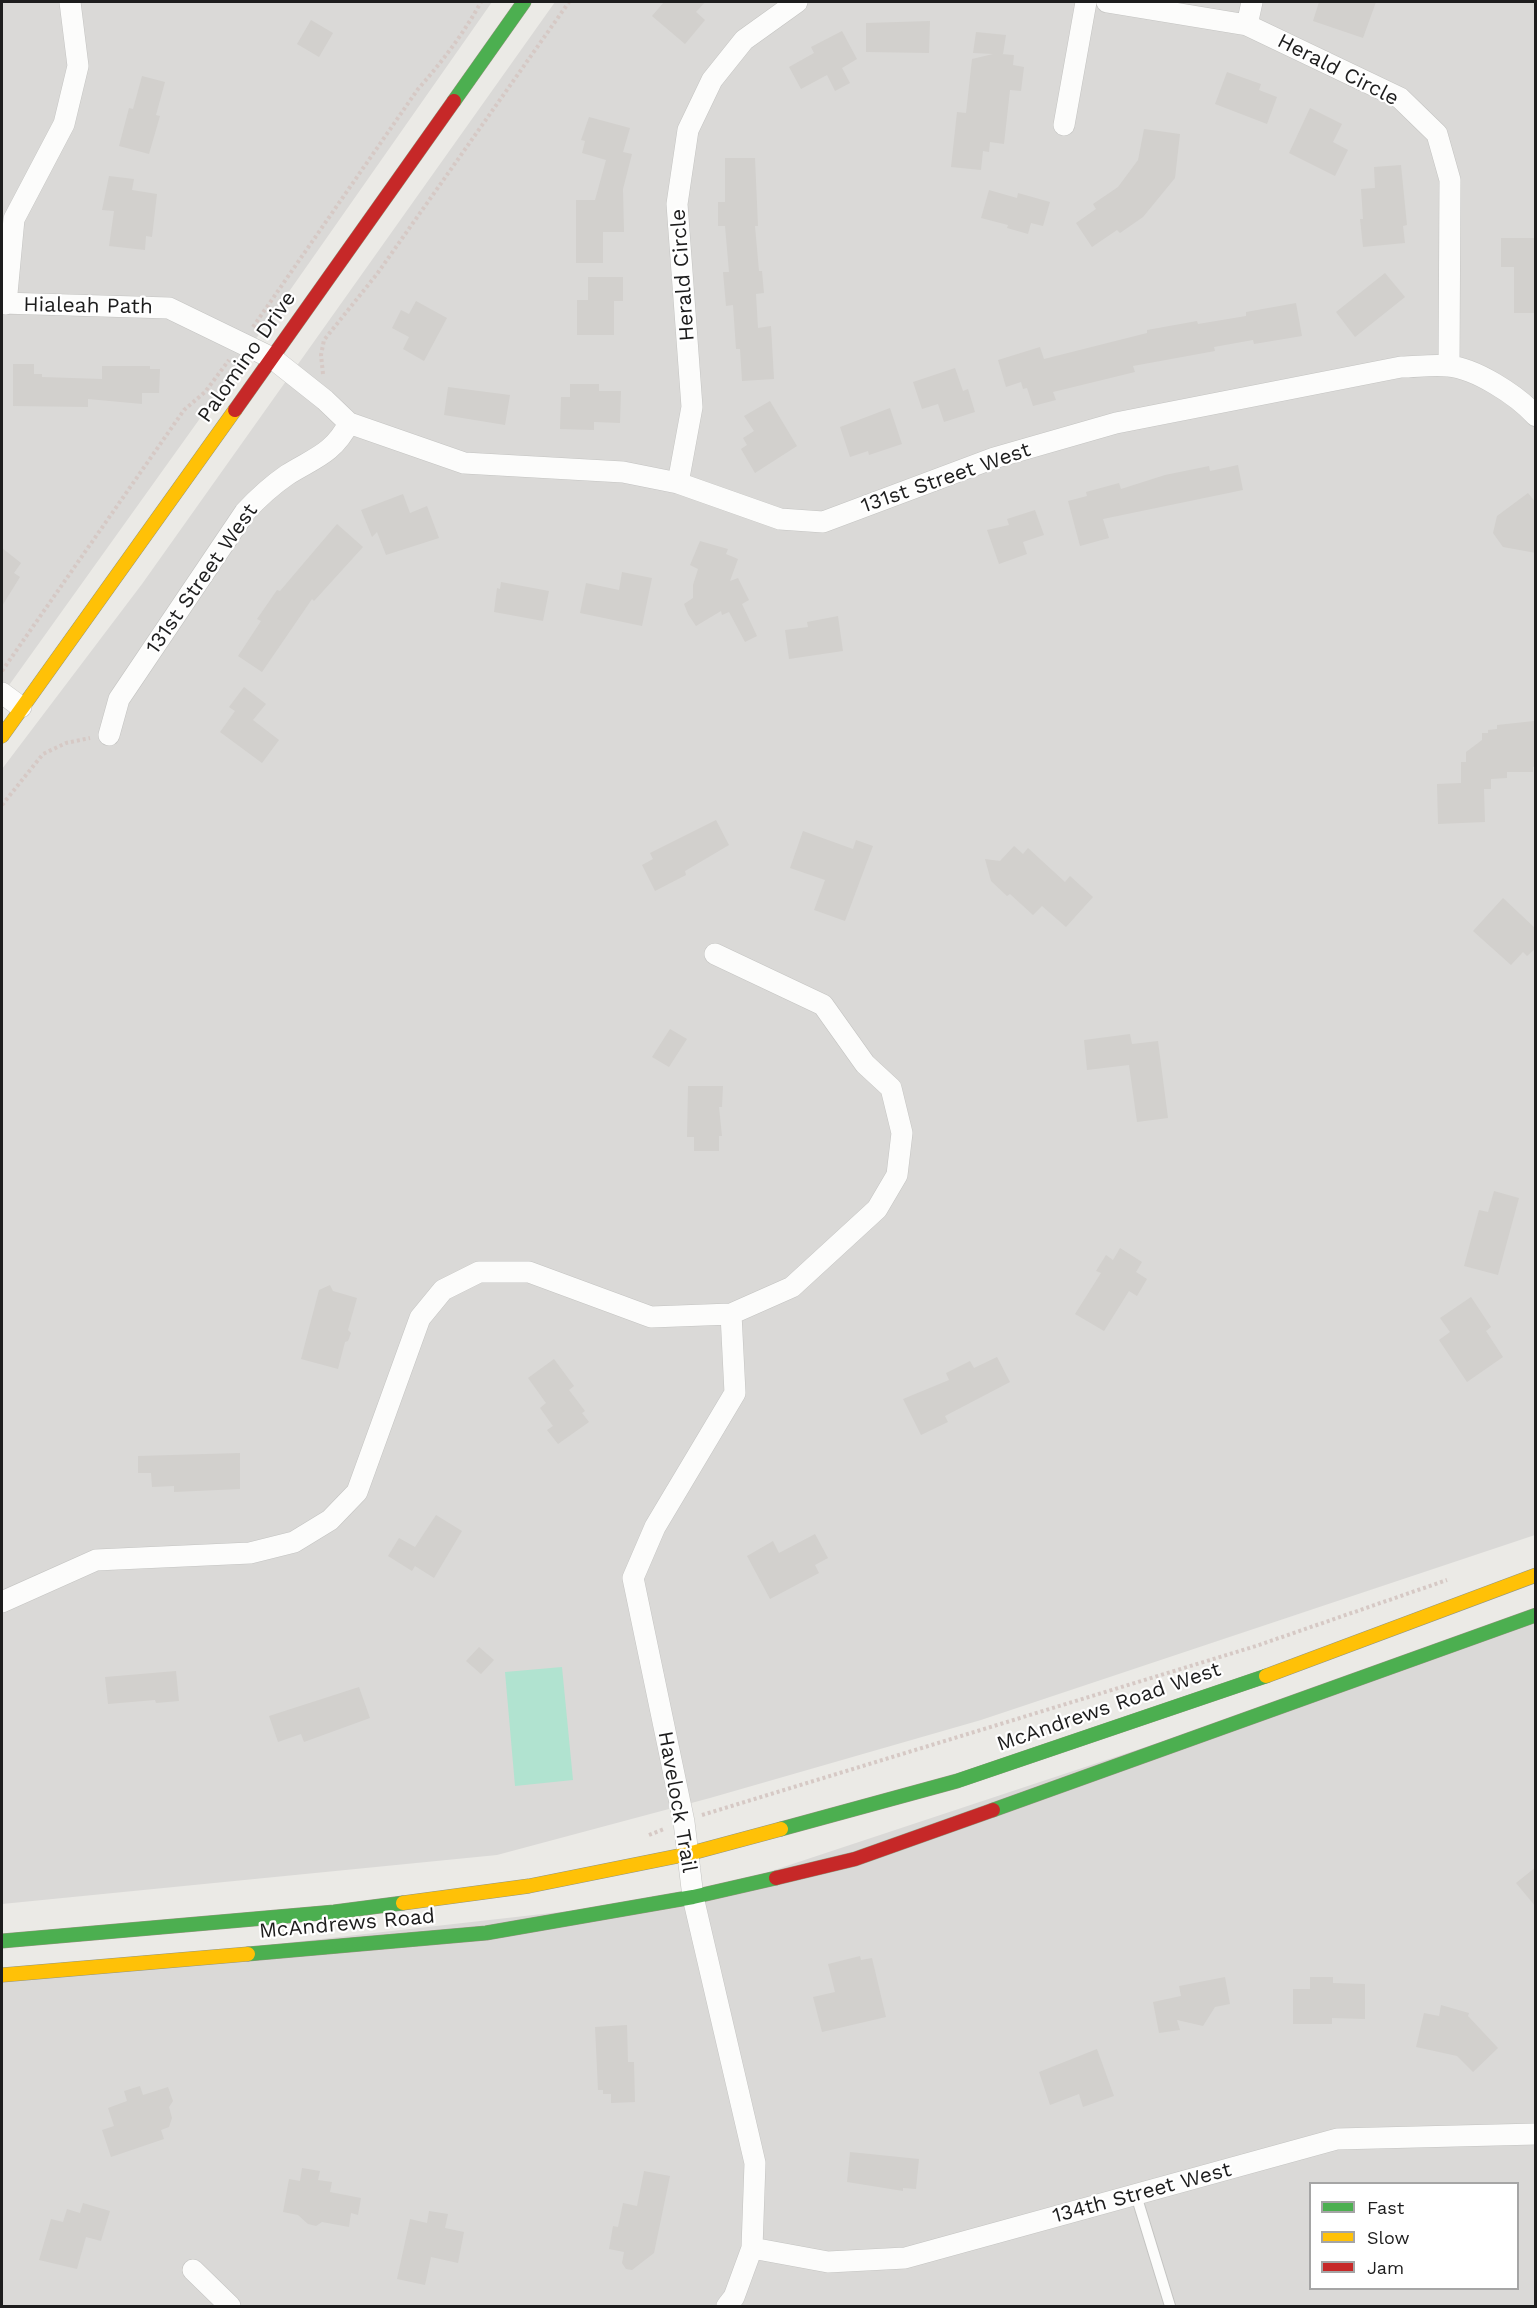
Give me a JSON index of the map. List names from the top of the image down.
{
  "streets": {
    "main road": ["Palomino Drive", "McAndrews Road West", "McAndrews Road"],
    "street": [
      "Herald Circle",
      "Hialeah Path",
      "131st Street West",
      "Havelock Trail",
      "134th Street West"
    ]
  },
  "crossings": [
    ["Herald Circle", "131st Street West"],
    ["Hialeah Path", "Palomino Drive"],
    ["Hialeah Path", "131st Street West"],
    ["Palomino Drive", "131st Street West"],
    ["McAndrews Road West", "Havelock Trail"],
    ["McAndrews Road West", "McAndrews Road"],
    ["Havelock Trail", "McAndrews Road"],
    ["Havelock Trail", "134th Street West"]
  ],
  "legend": ["Fast", "Slow", "Jam"]
}
